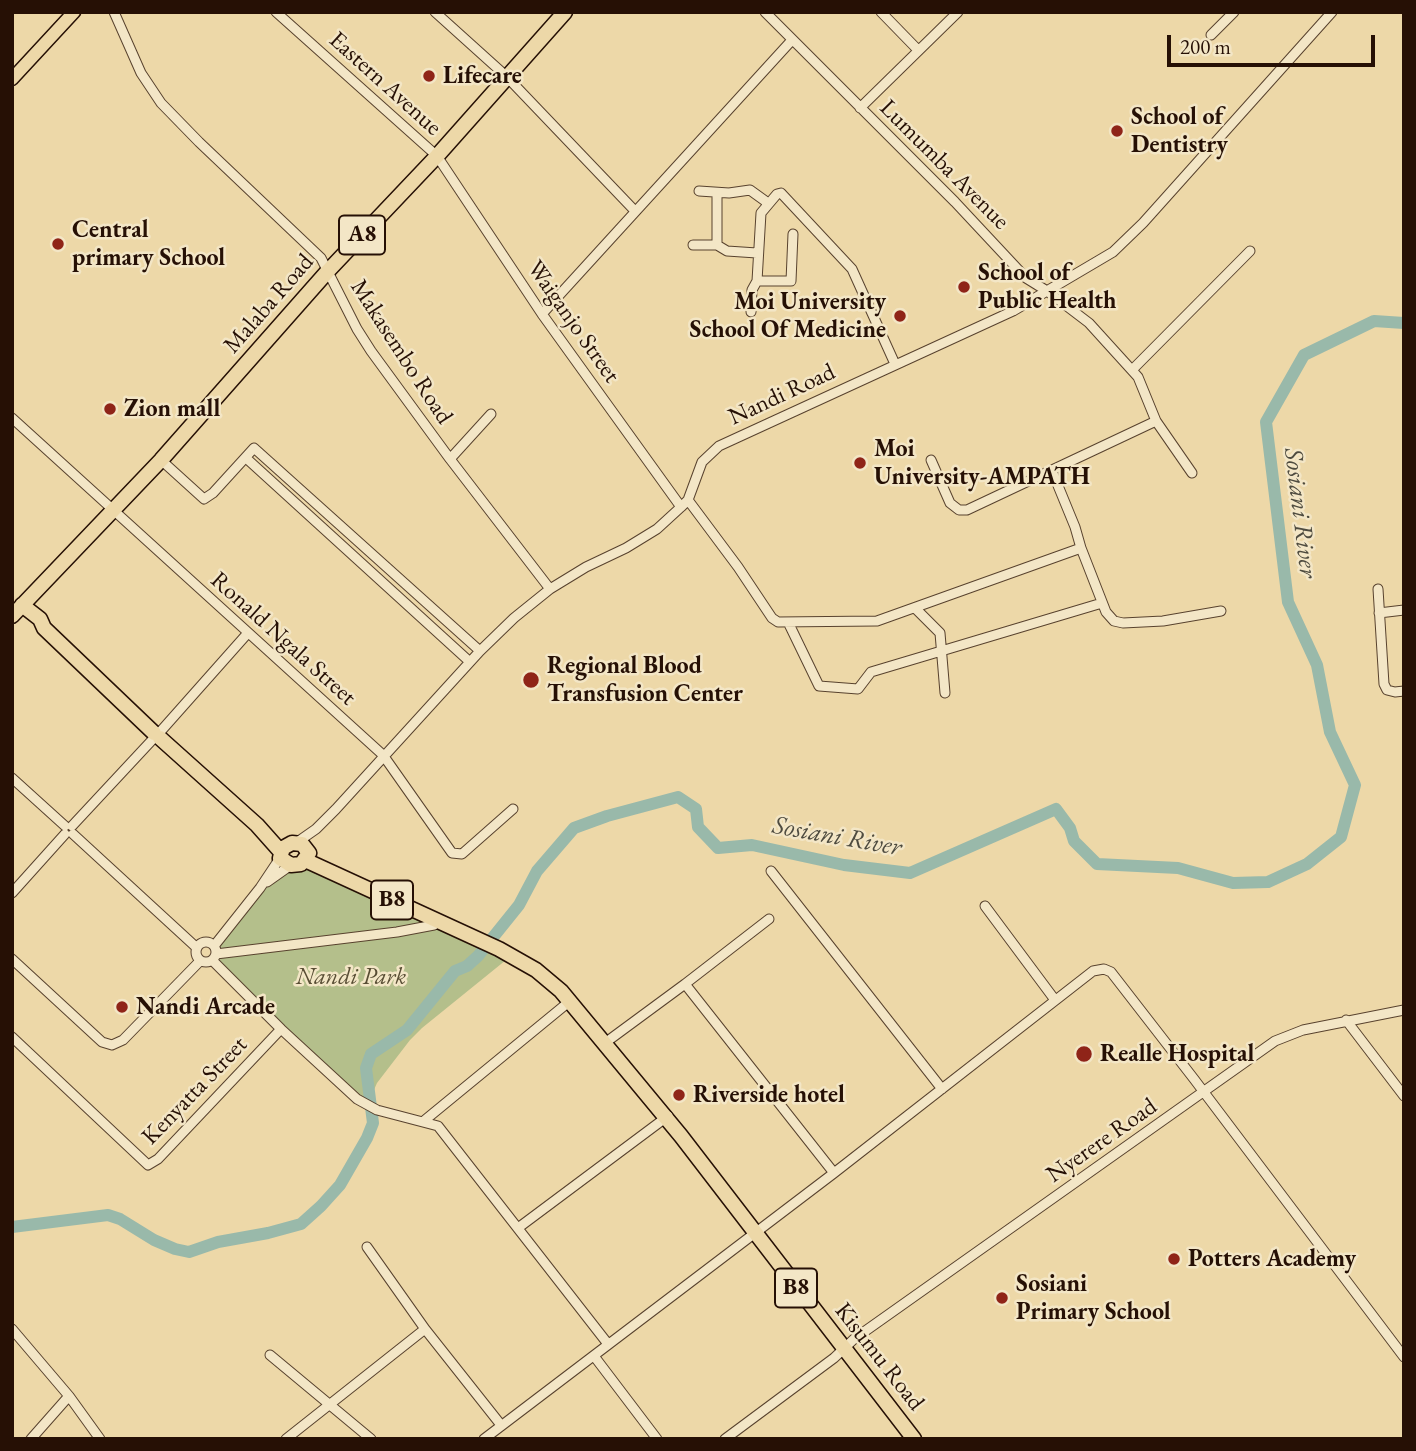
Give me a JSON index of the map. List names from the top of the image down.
{
  "streets": {
    "highway": [
      "A8",
      "Malaba Road",
      "B8",
      "Kisumu Road"
    ],
    "street": [
      "Eastern Avenue",
      "Lumumba Avenue",
      "Waiganjo Street",
      "Makasembo Road",
      "Nandi Road",
      "Ronald Ngala Street",
      "Kenyatta Street",
      "Nyerere Road"
    ]
  },
  "crossings": [
    ["Eastern Avenue", "Malaba Road"],
    ["Eastern Avenue", "Waiganjo Street"],
    ["Lumumba Avenue", "Nandi Road"],
    ["Malaba Road", "Waiganjo Street"],
    ["Malaba Road", "Makasembo Road"],
    ["Malaba Road", "Ronald Ngala Street"],
    ["Malaba Road", "B8"],
    ["Waiganjo Street", "Nandi Road"],
    ["B8", "Kisumu Road"],
    ["Nyerere Road", "Kisumu Road"]
  ],
  "water": ["Sosiani River"],
  "parks": ["Nandi Park"],
  "places": [
    "Lifecare",
    "School of Dentistry",
    "Central primary School",
    "School of Public Health",
    "Moi University School Of Medicine",
    "Zion mall",
    "Moi University-AMPATH",
    "Regional Blood Transfusion Center",
    "Nandi Arcade",
    "Realle Hospital",
    "Riverside hotel",
    "Potters Academy",
    "Sosiani Primary School"
  ],
  "scale_bar": "200 m"
}
